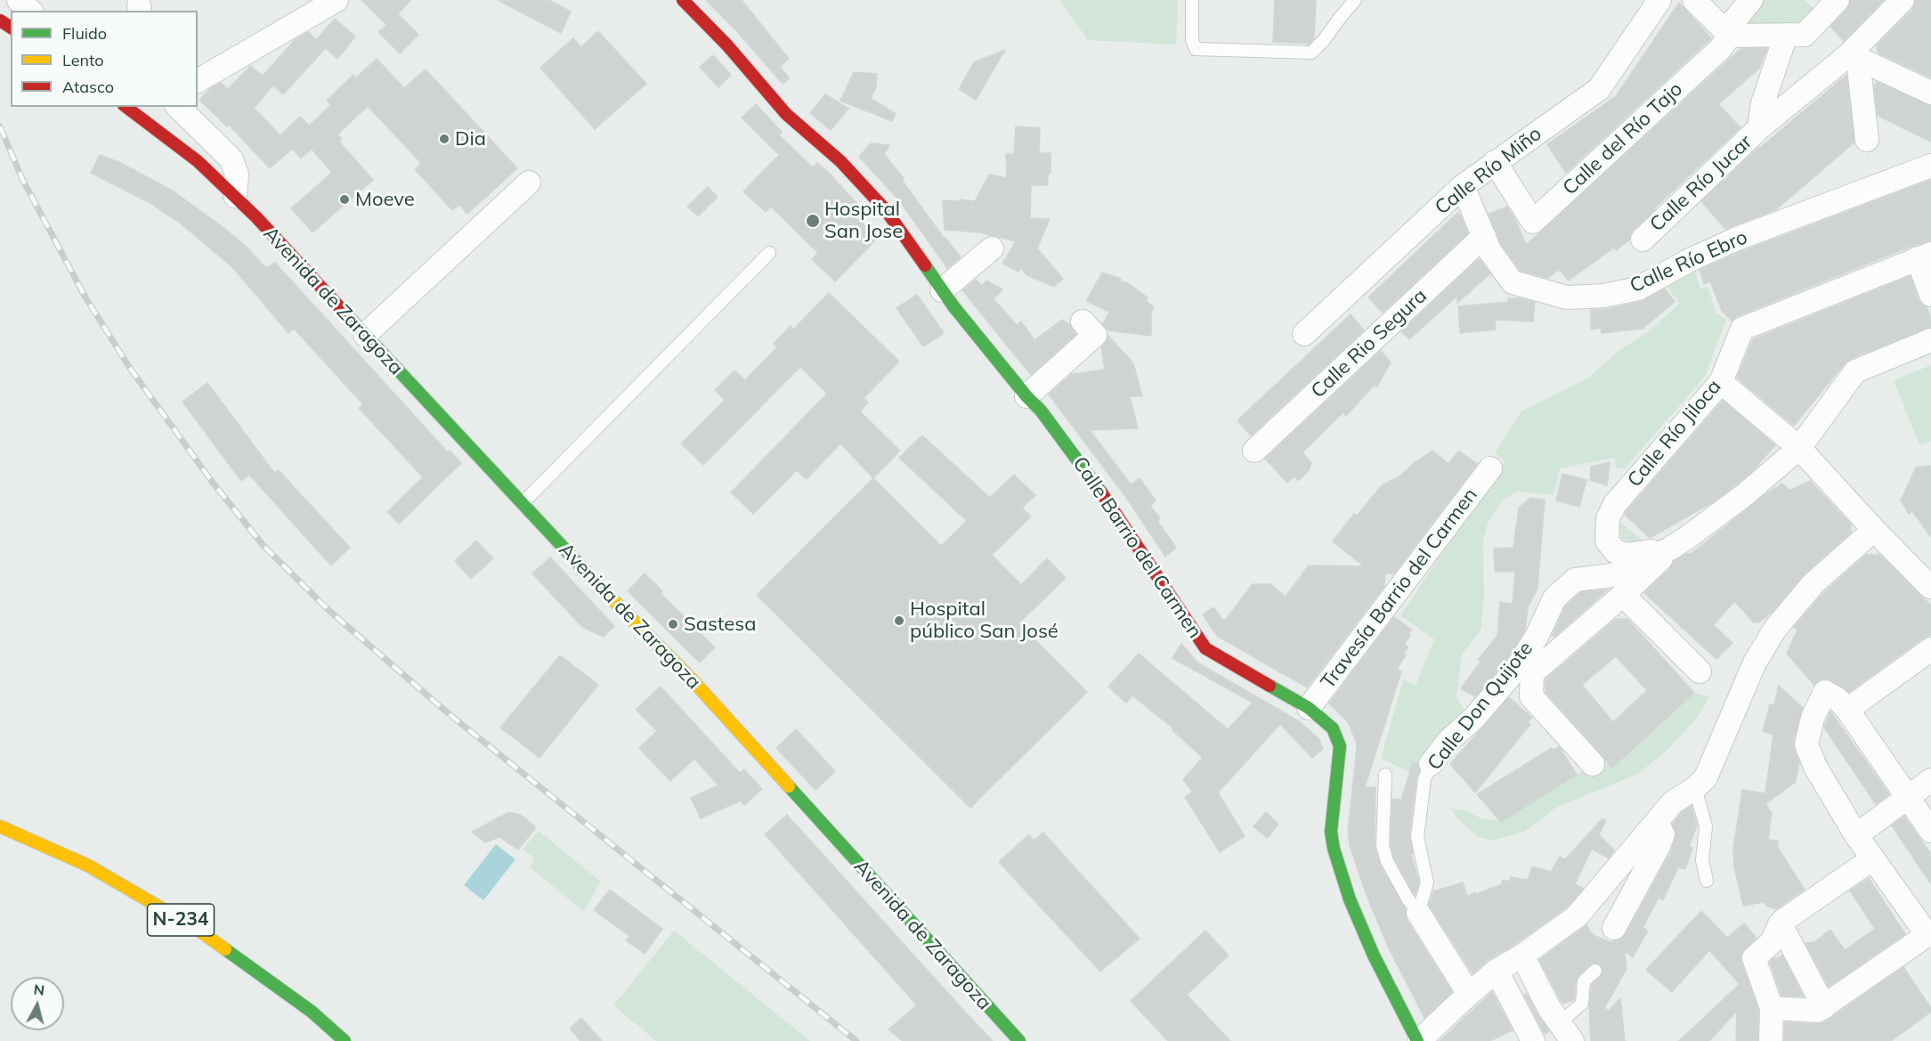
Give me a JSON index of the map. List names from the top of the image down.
{
  "streets": {
    "main road": ["Avenida de Zaragoza", "Calle Barrio del Carmen", "N-234"],
    "street": [
      "Calle del Río Tajo",
      "Calle Río Miño",
      "Calle Río Jucar",
      "Calle Río Ebro",
      "Calle Rio Segura",
      "Calle Río Jiloca",
      "Travesía Barrio del Carmen",
      "Calle Don Quijote"
    ]
  },
  "crossings": [
    ["Calle del Río Tajo", "Calle Río Miño"],
    ["Calle Río Miño", "Calle Río Ebro"],
    ["Calle Río Ebro", "Calle Rio Segura"],
    ["Calle Río Jiloca", "Calle Don Quijote"],
    ["Calle Barrio del Carmen", "Travesía Barrio del Carmen"]
  ],
  "places": [
    "Dia",
    "Moeve",
    "Hospital San Jose",
    "Hospital público San José",
    "Sastesa"
  ],
  "legend": ["Fluido", "Lento", "Atasco"],
  "north": "top"
}
